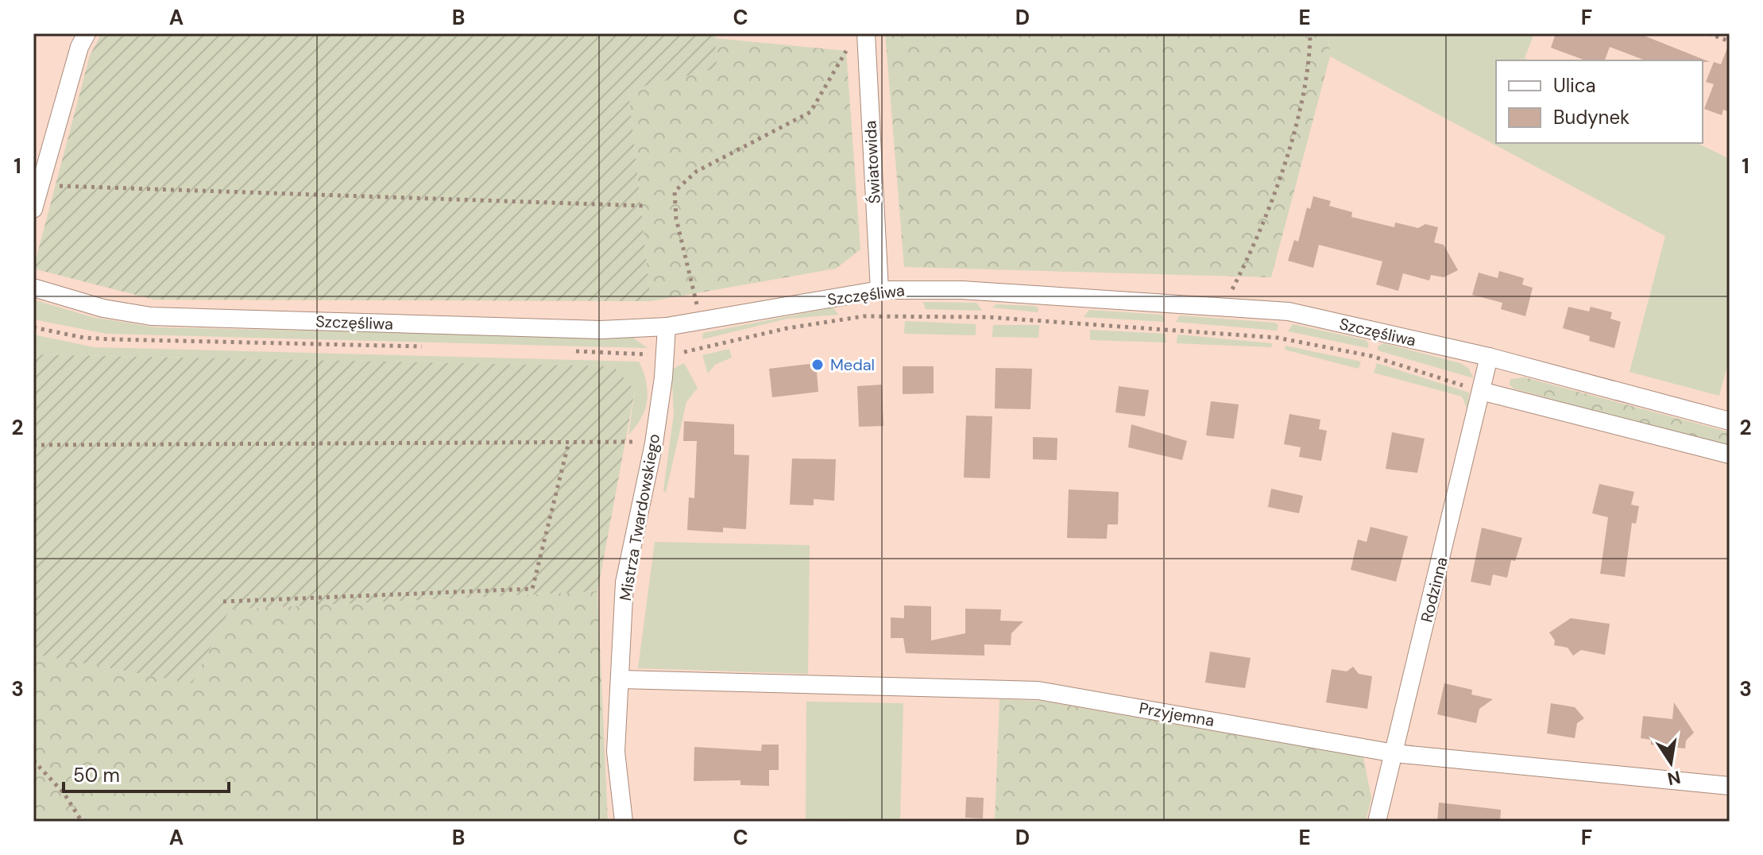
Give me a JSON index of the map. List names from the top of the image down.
{
  "streets": {
    "street": [
      "Światowida",
      "Szczęśliwa",
      "Mistrza Twardowskiego",
      "Rodzinna",
      "Przyjemna"
    ]
  },
  "crossings": [
    ["Światowida", "Szczęśliwa"],
    ["Szczęśliwa", "Mistrza Twardowskiego"],
    ["Szczęśliwa", "Rodzinna"],
    ["Mistrza Twardowskiego", "Przyjemna"],
    ["Rodzinna", "Przyjemna"]
  ],
  "places": ["Medal"],
  "legend": ["Ulica", "Budynek"],
  "scale_bar": "50 m",
  "north": "bottom",
  "grid": {
    "columns": [
      "A",
      "B",
      "C",
      "D",
      "E",
      "F"
    ],
    "rows": ["1", "2", "3"]
  }
}
